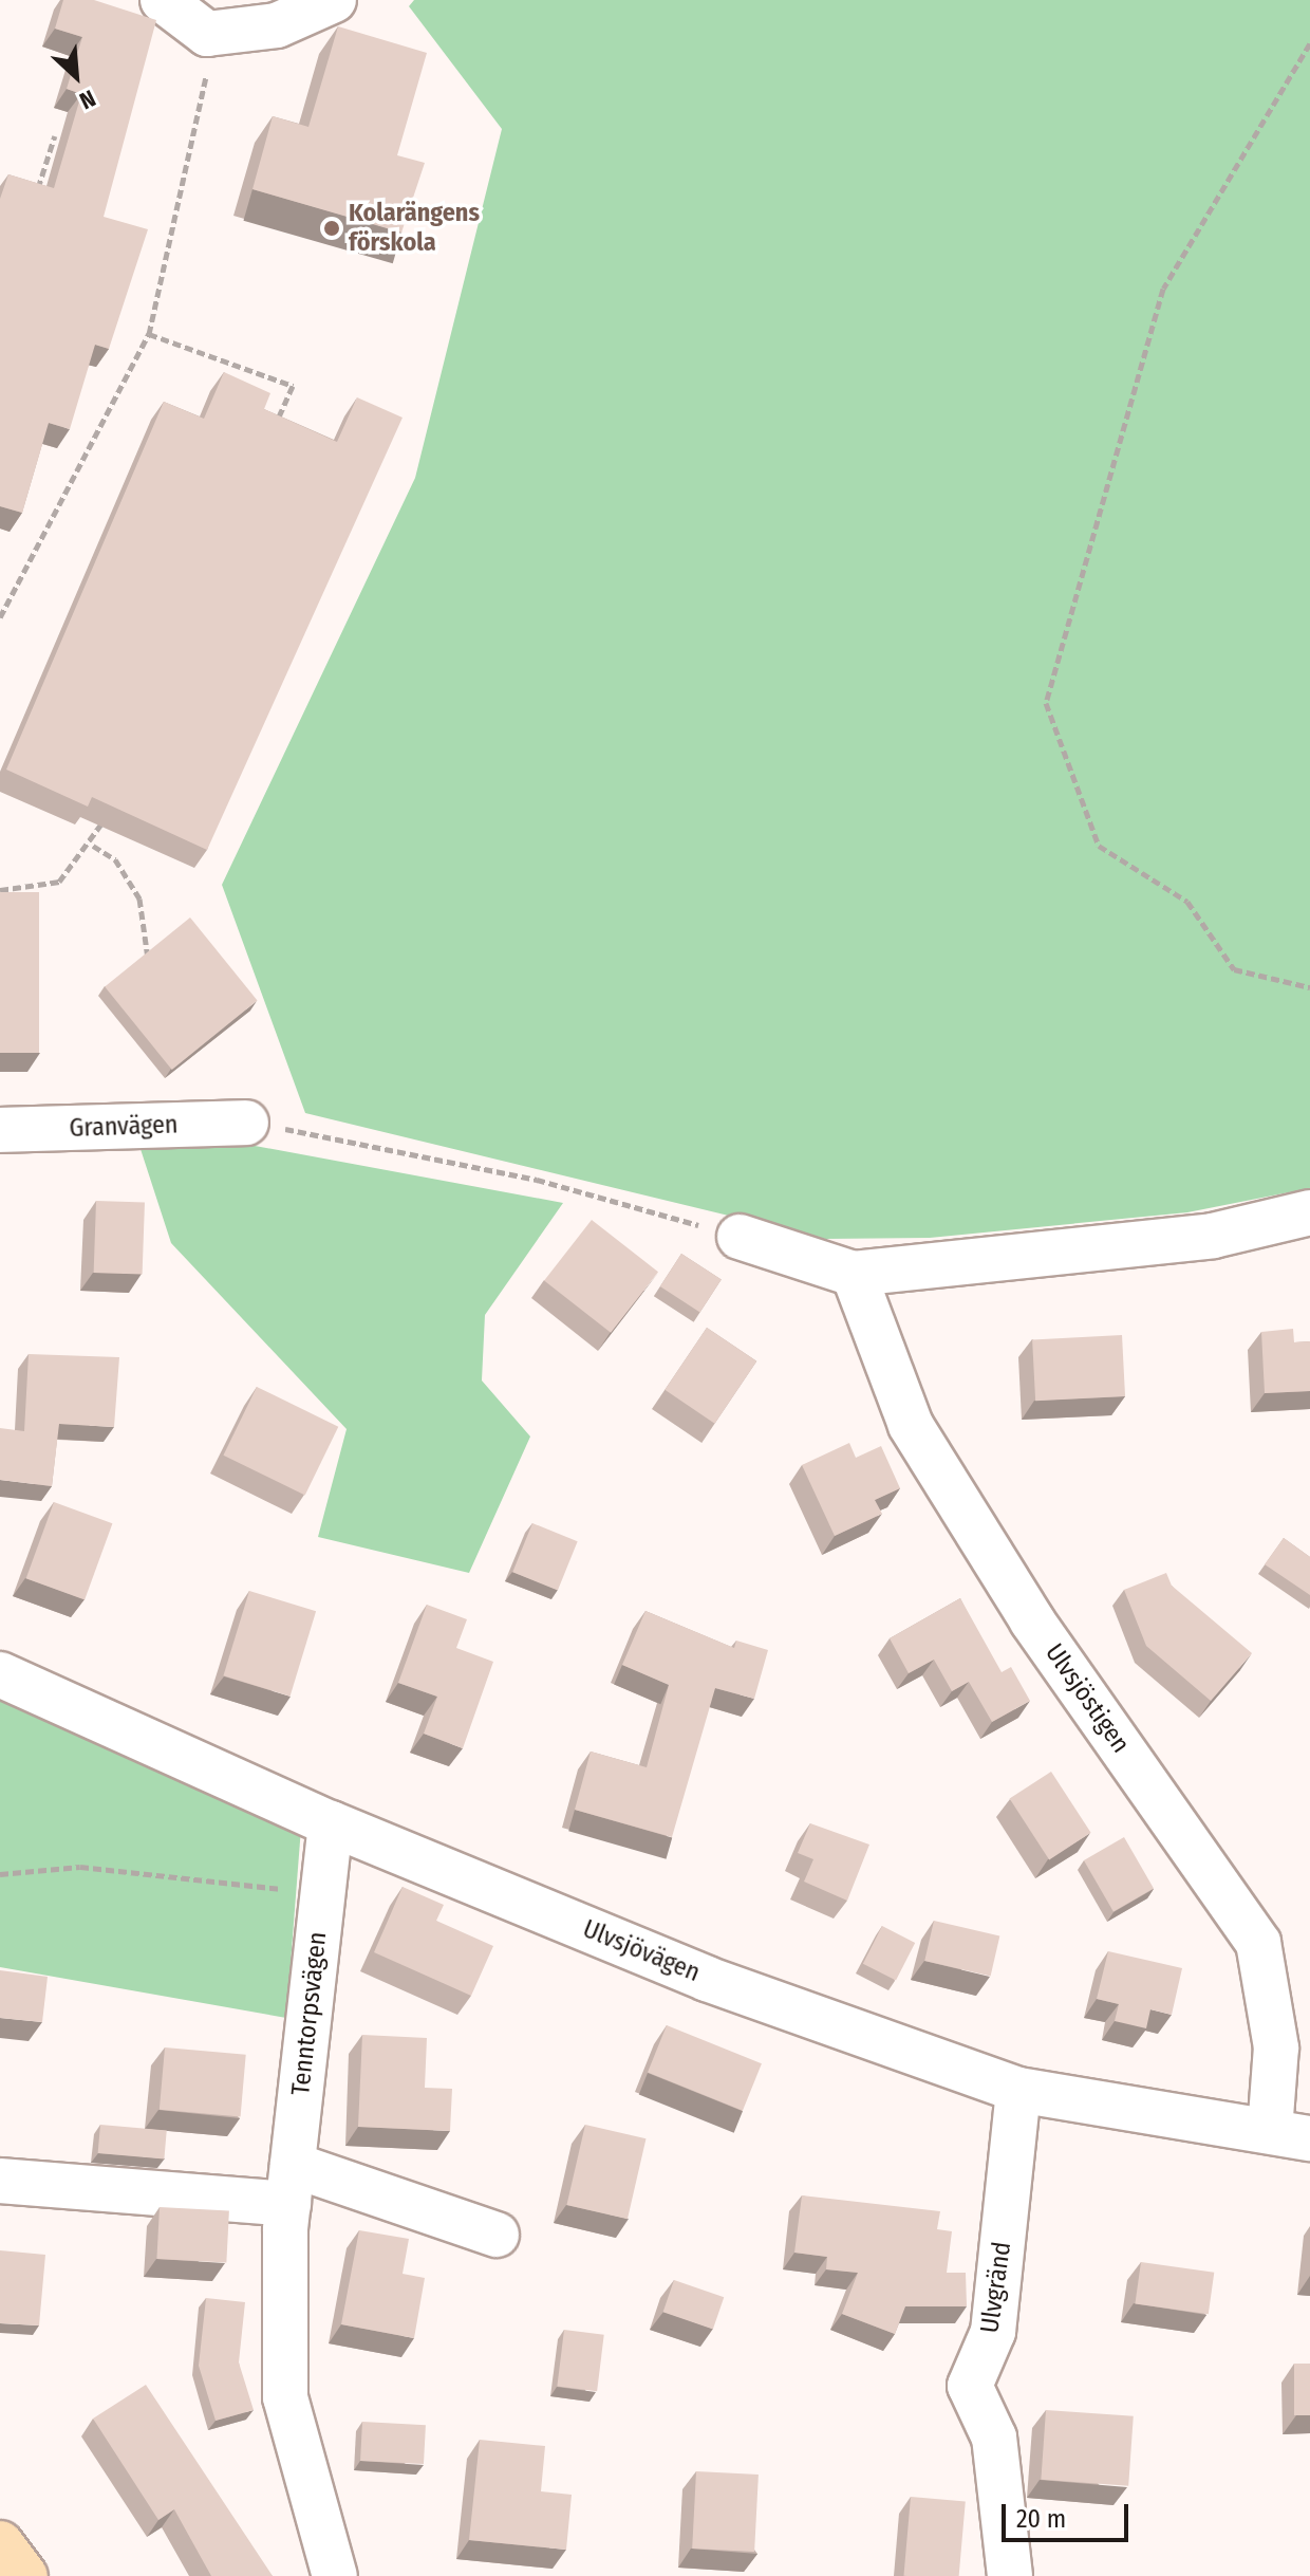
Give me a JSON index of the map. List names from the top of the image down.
{
  "streets": {
    "street": [
      "Granvägen",
      "Ulvsjöstigen",
      "Ulvsjövägen",
      "Tenntorpsvägen",
      "Ulvgränd"
    ]
  },
  "crossings": [
    ["Ulvsjöstigen", "Ulvsjövägen"],
    ["Ulvsjövägen", "Tenntorpsvägen"],
    ["Ulvsjövägen", "Ulvgränd"]
  ],
  "places": ["Kolarängens förskola"],
  "scale_bar": "20 m",
  "north": "bottom right"
}
